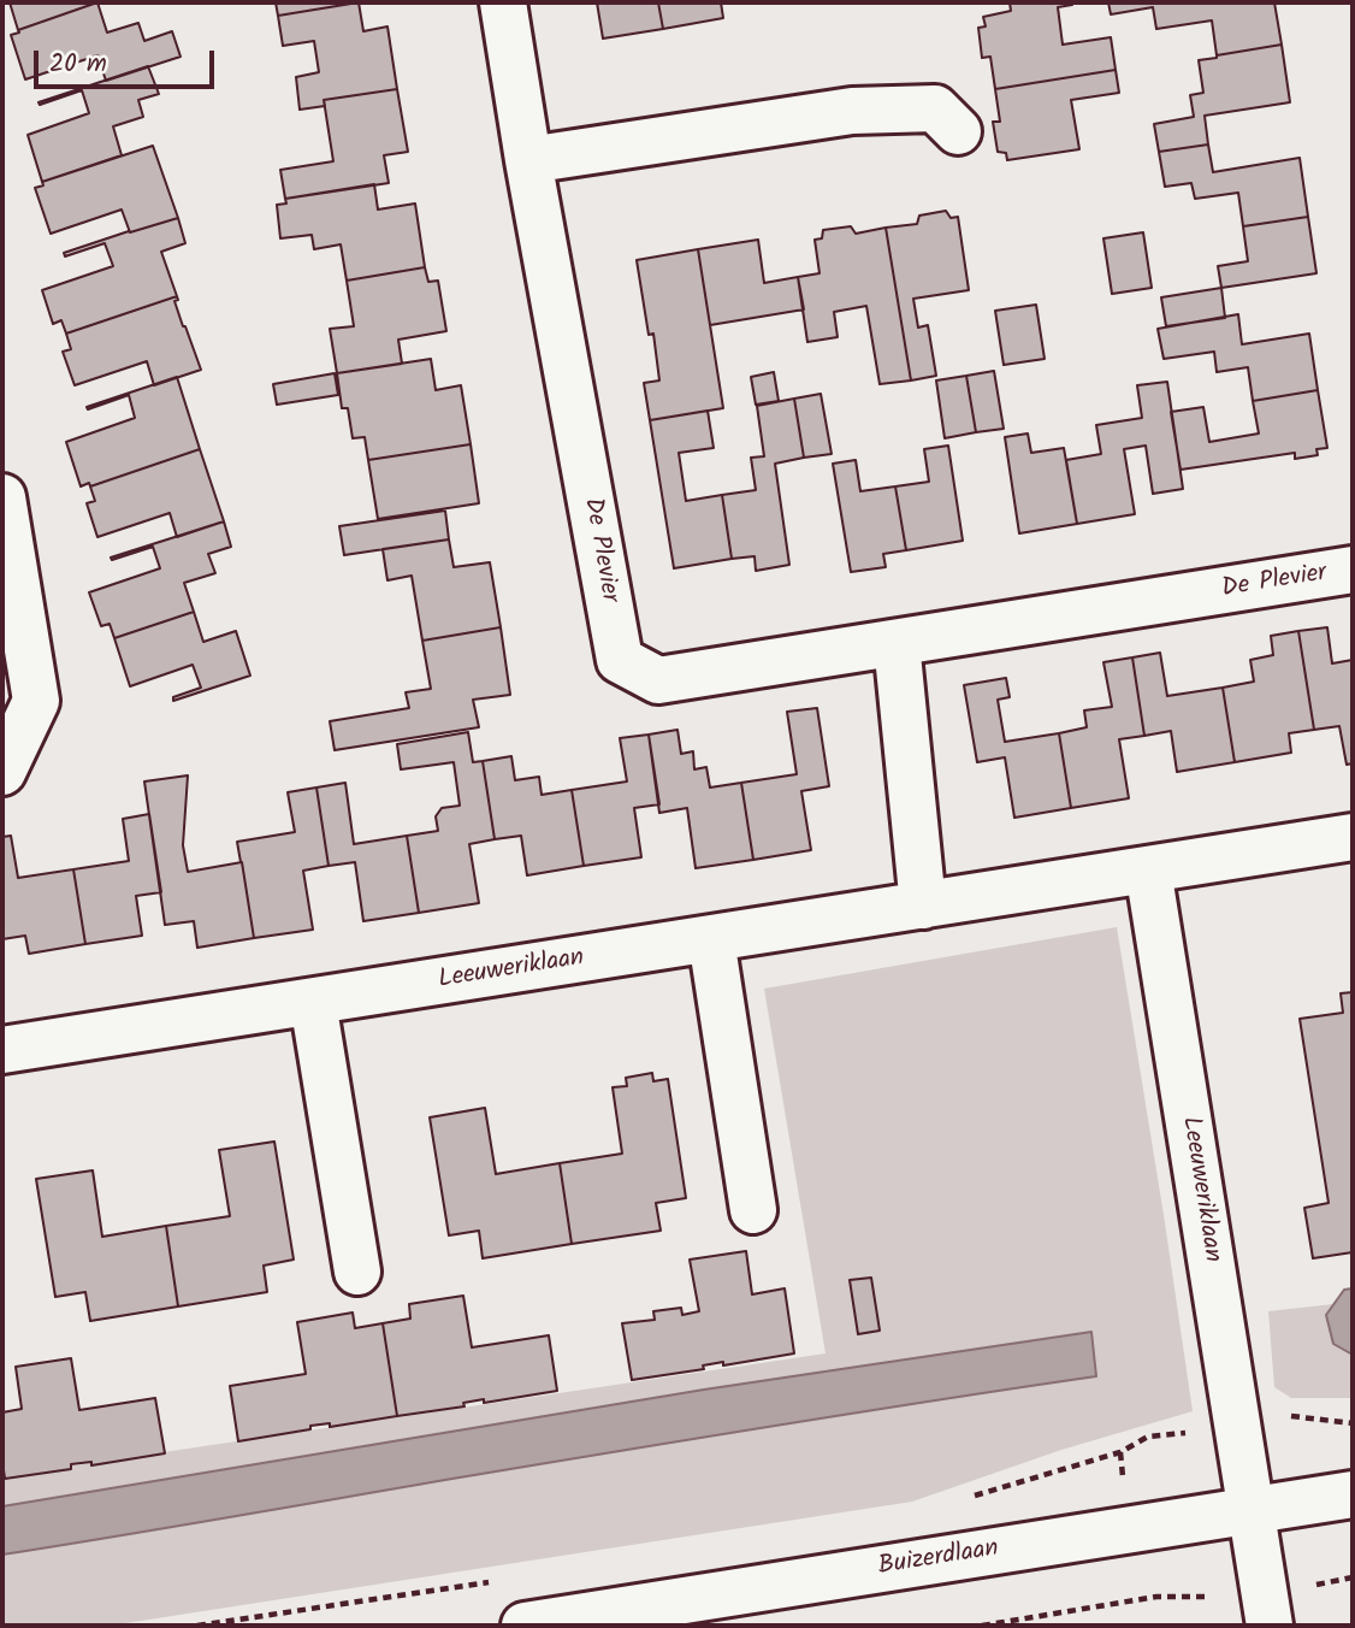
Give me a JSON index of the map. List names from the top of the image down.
{
  "streets": {
    "street": ["De Plevier", "Leeuweriklaan", "Buizerdlaan"]
  },
  "crossings": [
    ["Leeuweriklaan", "Buizerdlaan"]
  ],
  "scale_bar": "20 m"
}
